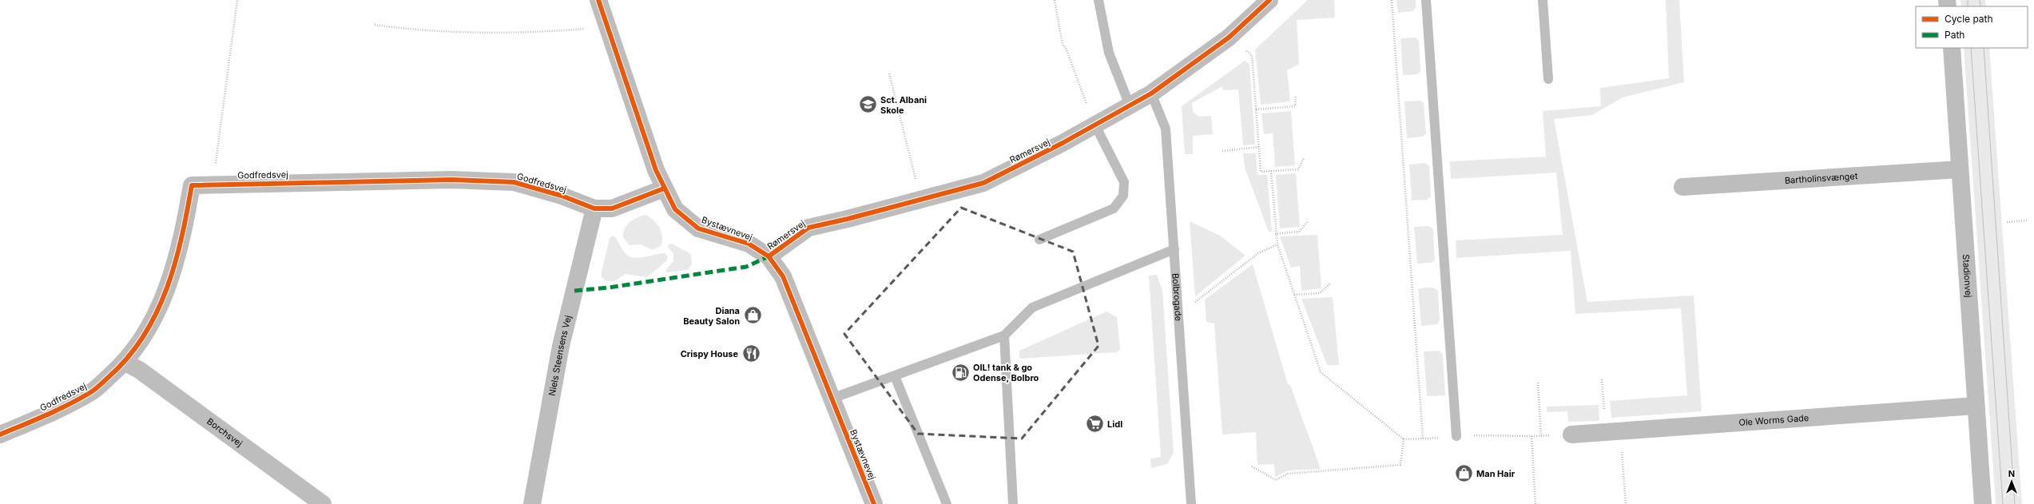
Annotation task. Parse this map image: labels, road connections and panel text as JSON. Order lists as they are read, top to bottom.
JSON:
{
  "streets": {
    "street": [
      "Rømersvej",
      "Godfredsvej",
      "Bartholinsvænget",
      "Bystævnevej",
      "Stadionvej",
      "Niels Steensens Vej",
      "Ole Worms Gade",
      "Borchsvej"
    ],
    "lane": ["Bolbrogade"]
  },
  "crossings": [
    ["Rømersvej", "Bystævnevej"],
    ["Rømersvej", "Bolbrogade"],
    ["Godfredsvej", "Bystævnevej"],
    ["Godfredsvej", "Niels Steensens Vej"],
    ["Godfredsvej", "Borchsvej"],
    ["Bartholinsvænget", "Stadionvej"],
    ["Stadionvej", "Ole Worms Gade"]
  ],
  "places": {
    "school or university": ["Sct. Albani Skole"],
    "shop": ["Diana Beauty Salon", "Man Hair"],
    "restaurant": ["Crispy House"],
    "fuel station": ["OIL! tank & go Odense, Bolbro"],
    "supermarket": ["Lidl"]
  },
  "legend": ["Cycle path", "Path"],
  "north": "top"
}
